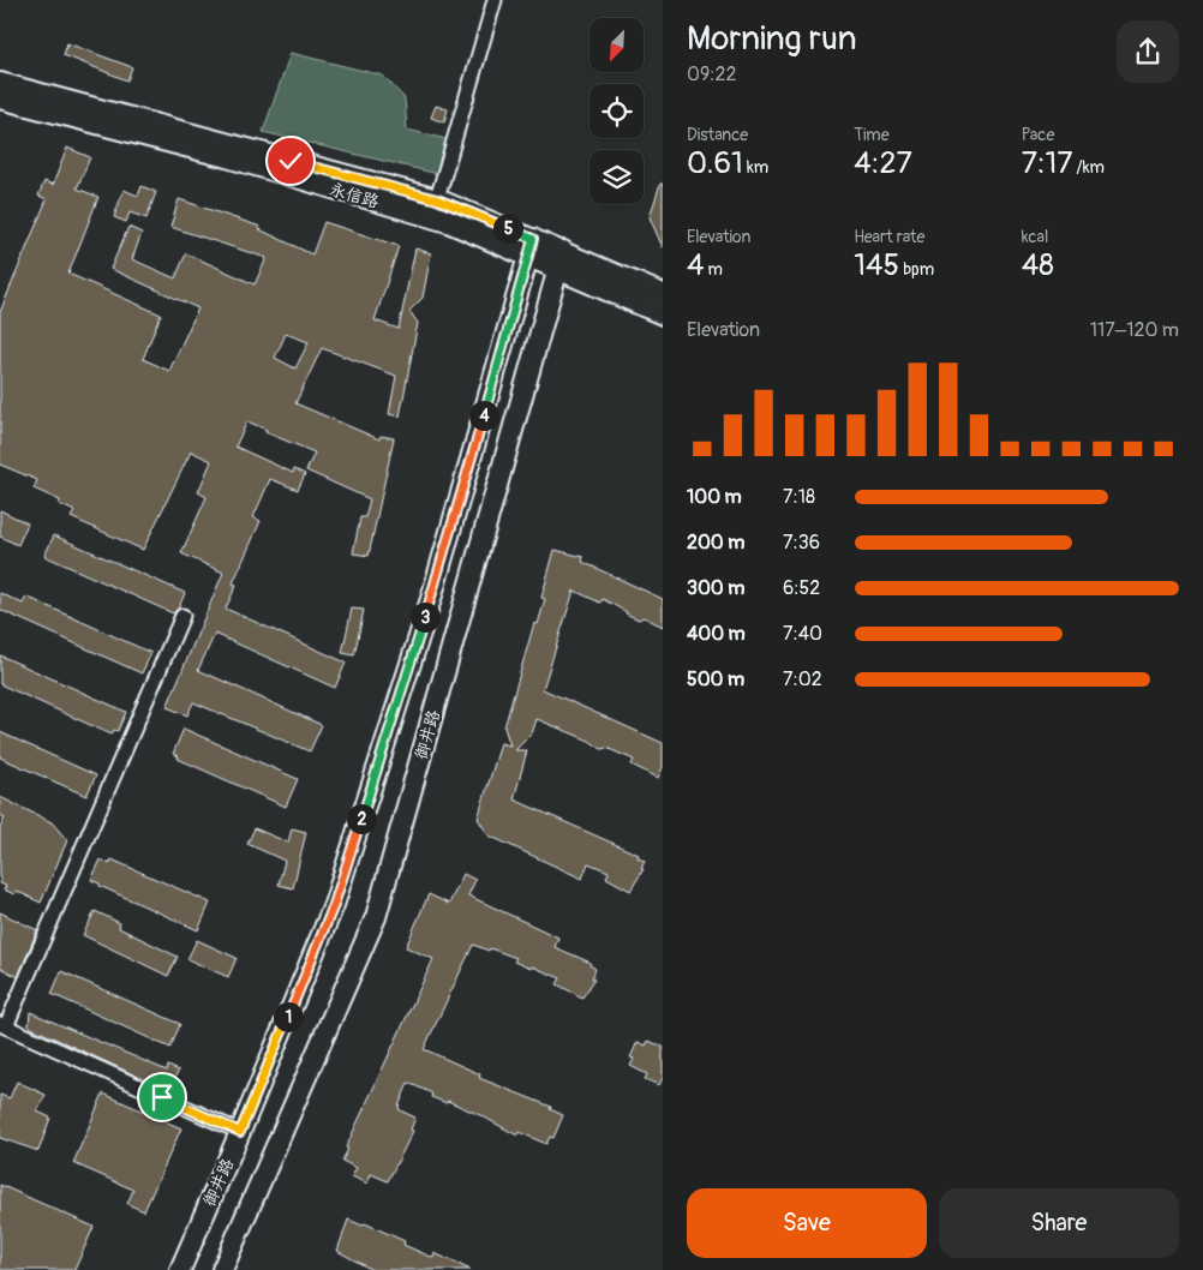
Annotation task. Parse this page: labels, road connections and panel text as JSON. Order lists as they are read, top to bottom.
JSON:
{
  "streets": {
    "street": ["永信路", "御井路"]
  },
  "crossings": [
    ["永信路", "御井路"]
  ],
  "north": "bottom left",
  "page": {
    "heading": ["Morning run", "09:22"],
    "stats": [
      ["Distance", "0.61 km"],
      ["Time", "4:27"],
      ["Pace", "7:17 /km"],
      ["Elevation", "4 m"],
      ["Heart rate", "145 bpm"],
      ["kcal", "48"]
    ],
    "pins": [
      "5",
      "4",
      "3",
      "2",
      "1"
    ],
    "chart": ["Elevation", "117–120 m"],
    "list": [
      {
        "name": "100 m",
        "note": "7:18"
      },
      {
        "name": "200 m",
        "note": "7:36"
      },
      {
        "name": "300 m",
        "note": "6:52"
      },
      {
        "name": "400 m",
        "note": "7:40"
      },
      {
        "name": "500 m",
        "note": "7:02"
      }
    ],
    "buttons": ["Save", "Share"]
  }
}
